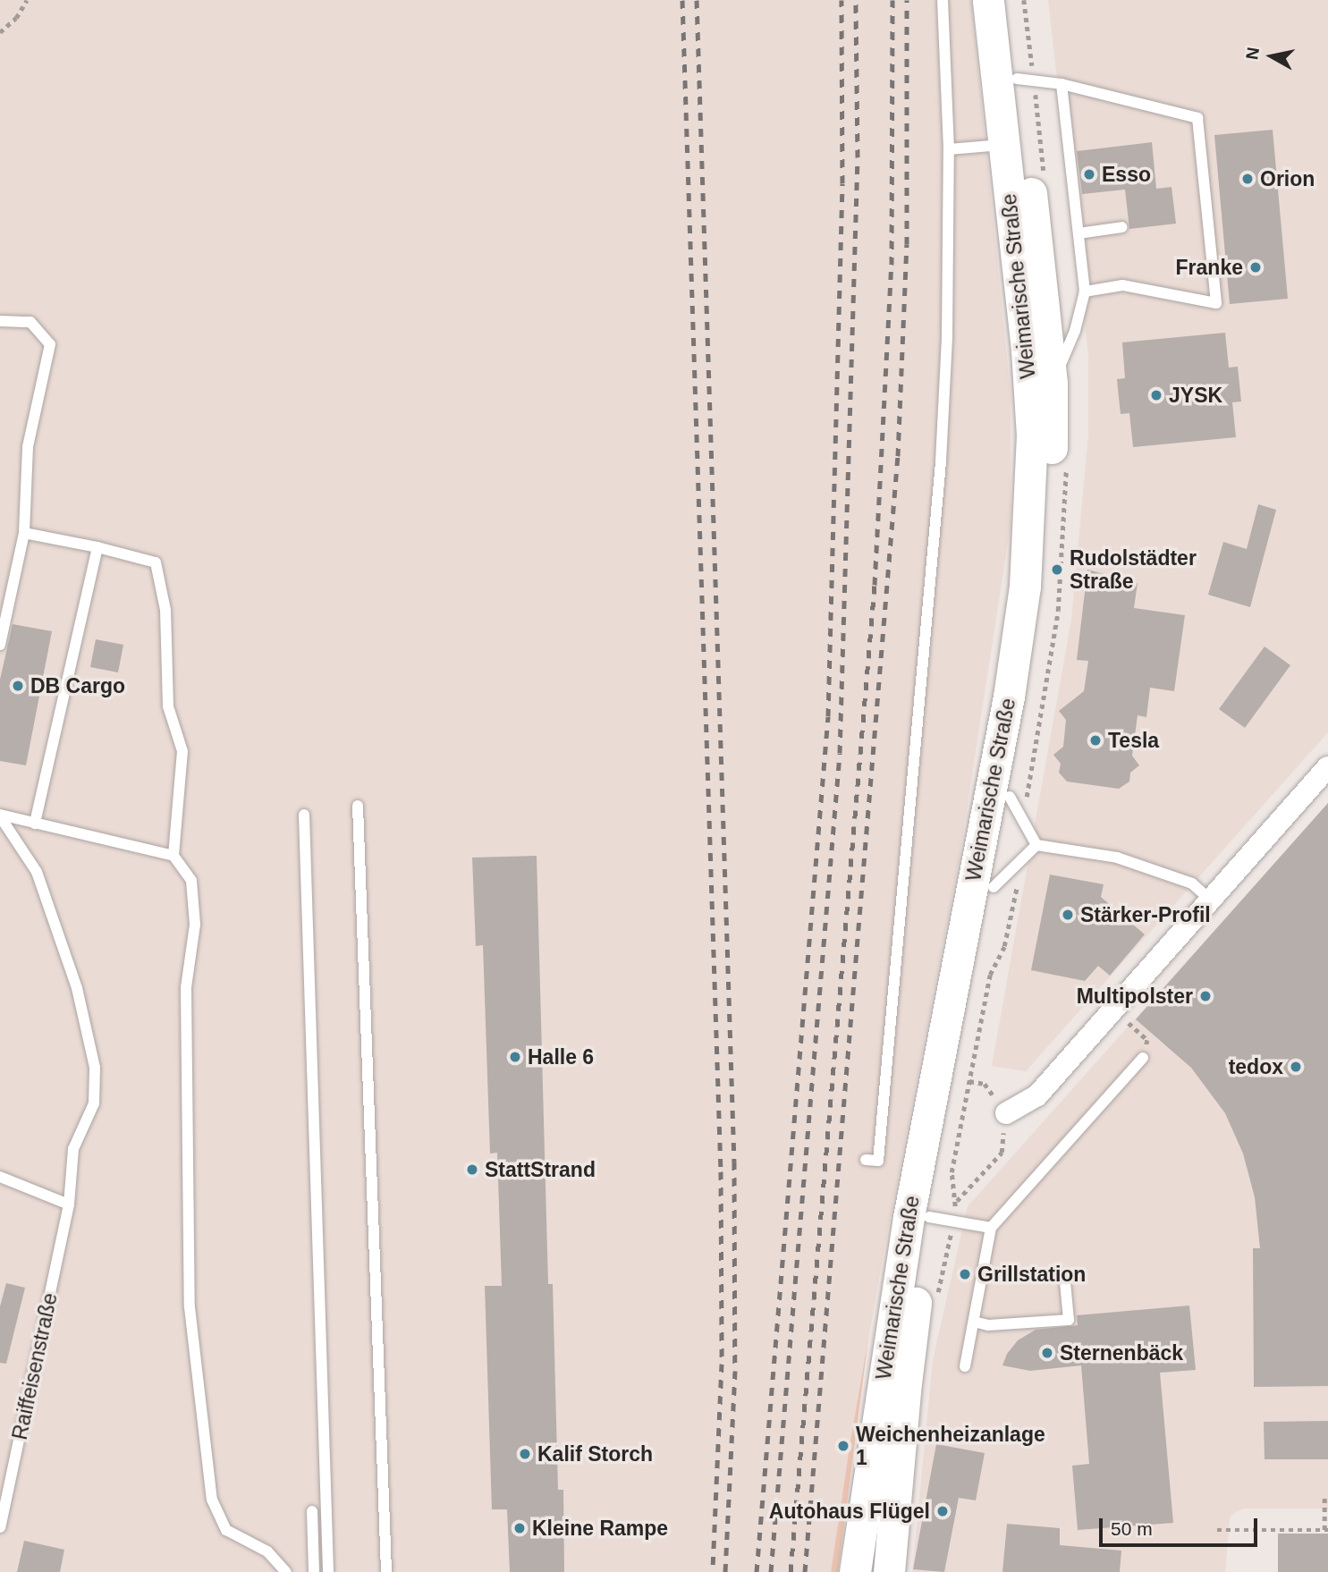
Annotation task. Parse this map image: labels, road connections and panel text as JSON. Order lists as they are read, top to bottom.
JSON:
{
  "streets": {
    "main road": ["Weimarische Straße"],
    "lane": ["Raiffeisenstraße"]
  },
  "places": [
    "Esso",
    "Orion",
    "Franke",
    "JYSK",
    "Rudolstädter Straße",
    "DB Cargo",
    "Tesla",
    "Stärker-Profil",
    "Multipolster",
    "Halle 6",
    "tedox",
    "StattStrand",
    "Grillstation",
    "Sternenbäck",
    "Weichenheizanlage 1",
    "Kalif Storch",
    "Autohaus Flügel",
    "Kleine Rampe"
  ],
  "scale_bar": "50 m",
  "north": "left"
}
